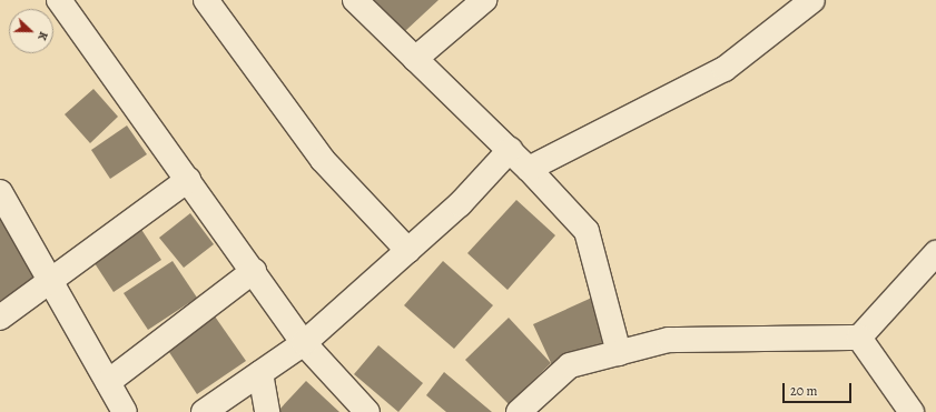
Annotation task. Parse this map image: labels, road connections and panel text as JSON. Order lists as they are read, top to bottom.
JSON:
{
  "scale_bar": "20 m",
  "north": "right"
}
